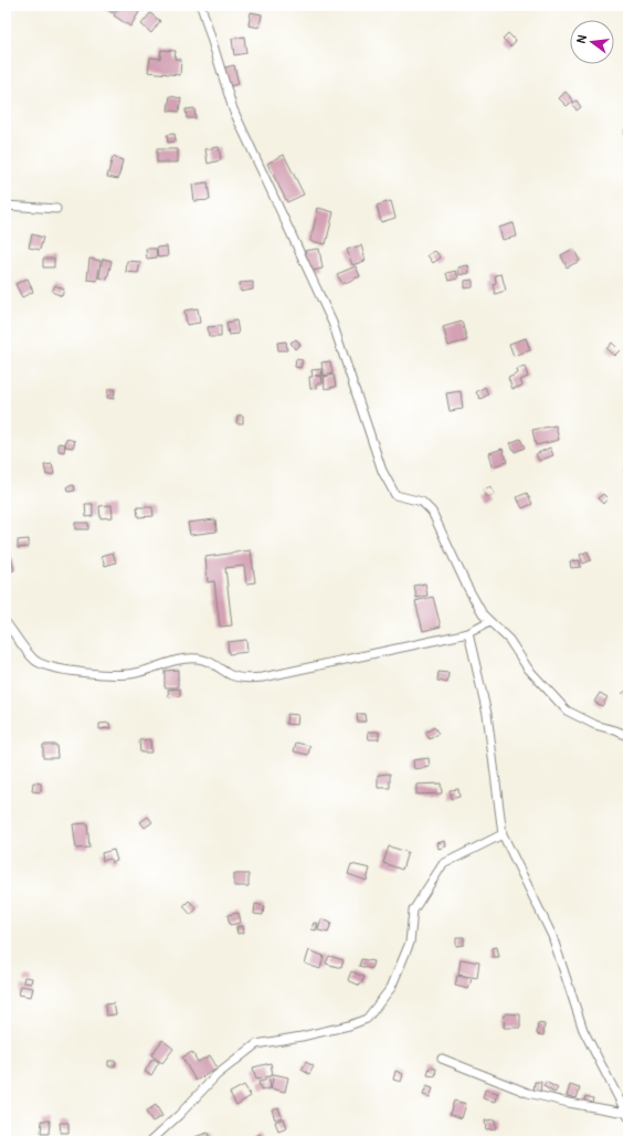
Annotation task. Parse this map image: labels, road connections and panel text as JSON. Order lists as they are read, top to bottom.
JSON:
{
  "north": "left"
}
